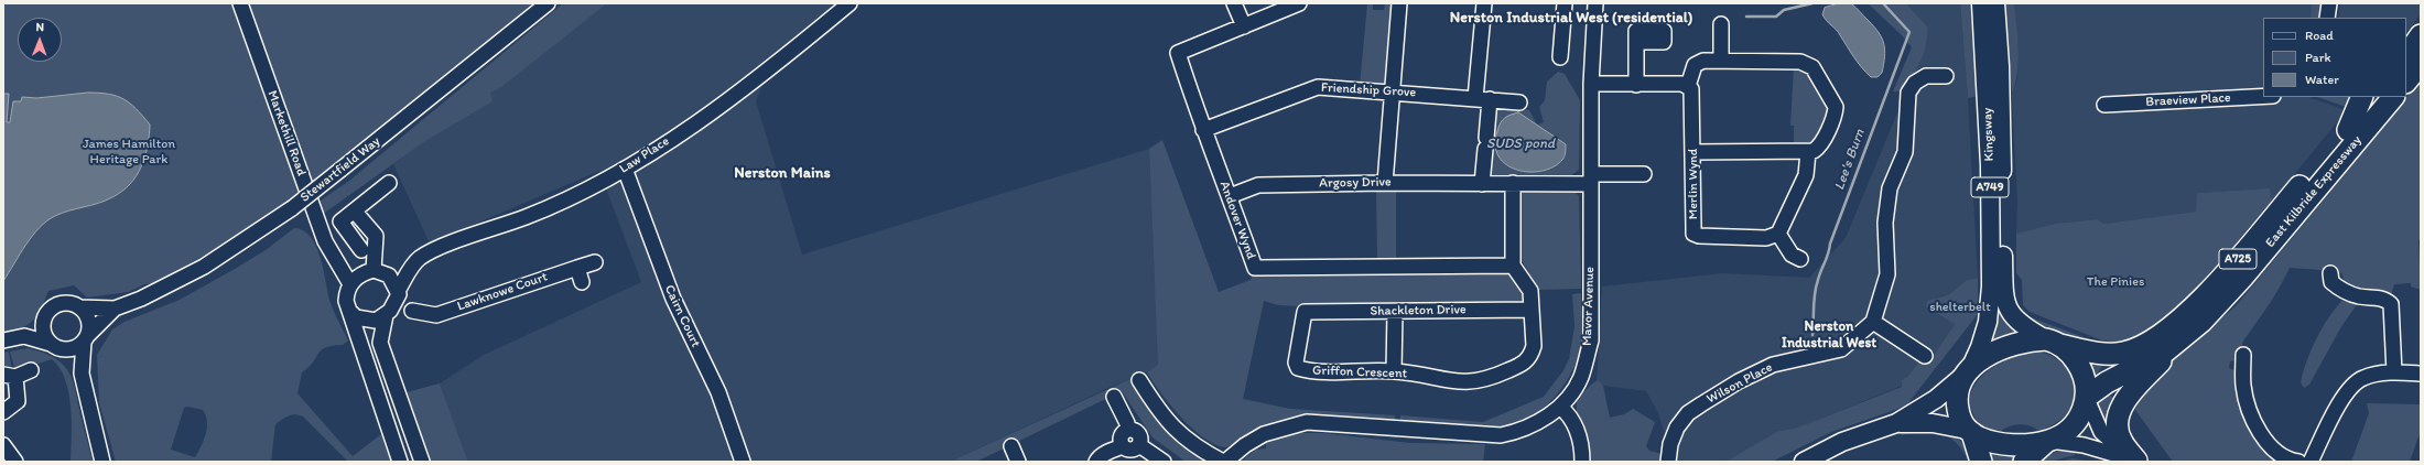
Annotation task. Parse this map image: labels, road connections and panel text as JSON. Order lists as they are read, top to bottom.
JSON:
{
  "streets": {
    "highway": ["East Kilbride Expressway", "A725"],
    "main road": ["Kingsway", "A749"],
    "street": [
      "Friendship Grove",
      "Braeview Place",
      "Markethill Road",
      "Law Place",
      "Stewartfield Way",
      "Argosy Drive",
      "Merlin Wynd",
      "Andover Wynd",
      "Lawknowe Court",
      "Mavor Avenue",
      "Shackleton Drive",
      "Cairn Court",
      "Griffon Crescent",
      "Wilson Place"
    ]
  },
  "crossings": [
    ["Friendship Grove", "Andover Wynd"],
    ["Markethill Road", "Law Place"],
    ["Markethill Road", "Lawknowe Court"],
    ["Kingsway", "East Kilbride Expressway"],
    ["Law Place", "Lawknowe Court"],
    ["Law Place", "Cairn Court"],
    ["Argosy Drive", "Andover Wynd"],
    ["Argosy Drive", "Mavor Avenue"],
    ["Andover Wynd", "Griffon Crescent"],
    ["Shackleton Drive", "Griffon Crescent"]
  ],
  "districts": ["Nerston Industrial West (residential)", "Nerston Mains", "Nerston Industrial West"],
  "water": ["SUDS pond", "Lee's Burn"],
  "parks": ["James Hamilton Heritage Park", "The Pinies", "shelterbelt"],
  "legend": ["Road", "Park", "Water"],
  "north": "top"
}
